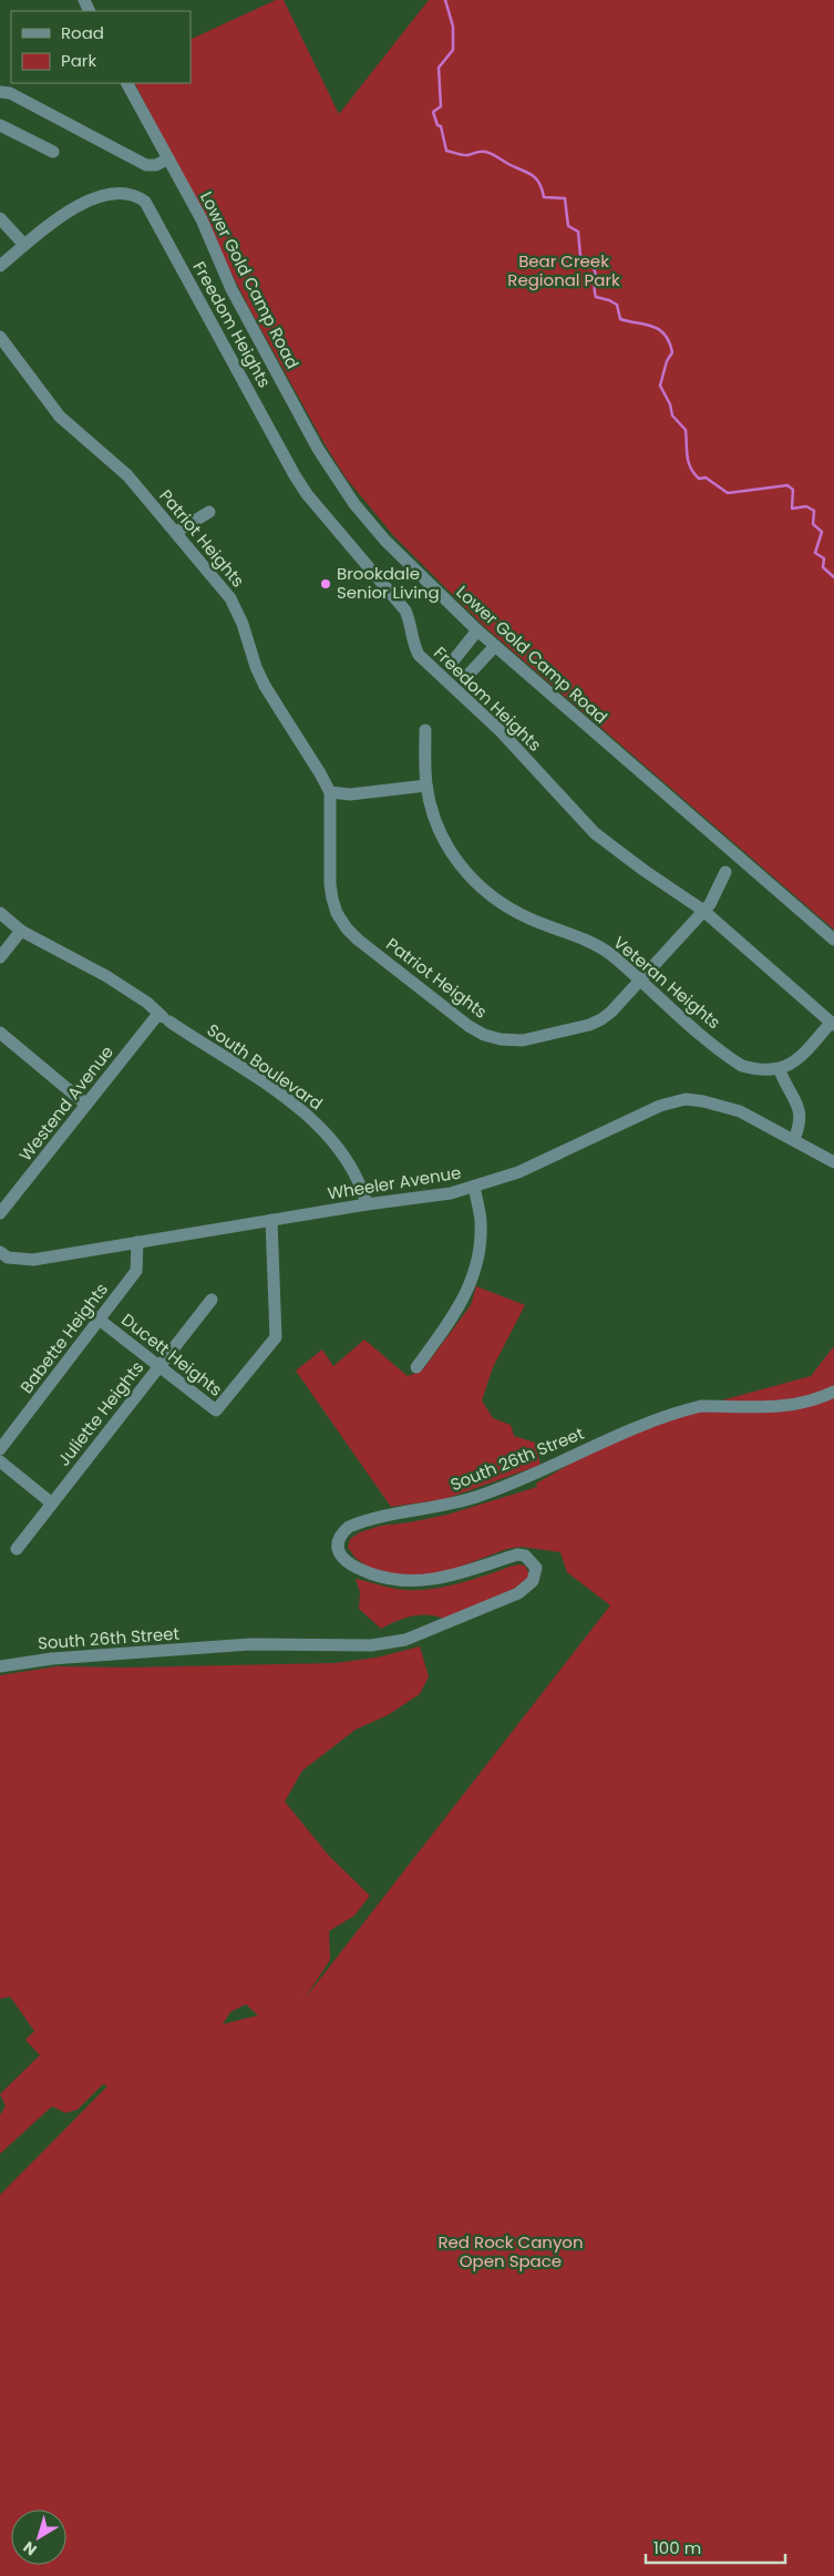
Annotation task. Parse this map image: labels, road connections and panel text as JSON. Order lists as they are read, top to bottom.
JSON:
{
  "streets": {
    "street": [
      "Lower Gold Camp Road",
      "Freedom Heights",
      "Patriot Heights",
      "Veteran Heights",
      "South Boulevard",
      "Westend Avenue",
      "Wheeler Avenue",
      "Babette Heights",
      "Ducett Heights",
      "Juliette Heights",
      "South 26th Street"
    ]
  },
  "crossings": [
    ["Freedom Heights", "Patriot Heights"],
    ["Patriot Heights", "Veteran Heights"],
    ["South Boulevard", "Westend Avenue"],
    ["South Boulevard", "Wheeler Avenue"],
    ["Wheeler Avenue", "Babette Heights"],
    ["Wheeler Avenue", "Ducett Heights"],
    ["Babette Heights", "Ducett Heights"],
    ["Ducett Heights", "Juliette Heights"]
  ],
  "parks": ["Bear Creek Regional Park", "Red Rock Canyon Open Space"],
  "places": ["Brookdale Senior Living"],
  "legend": ["Road", "Park"],
  "scale_bar": "100 m",
  "north": "bottom left"
}
